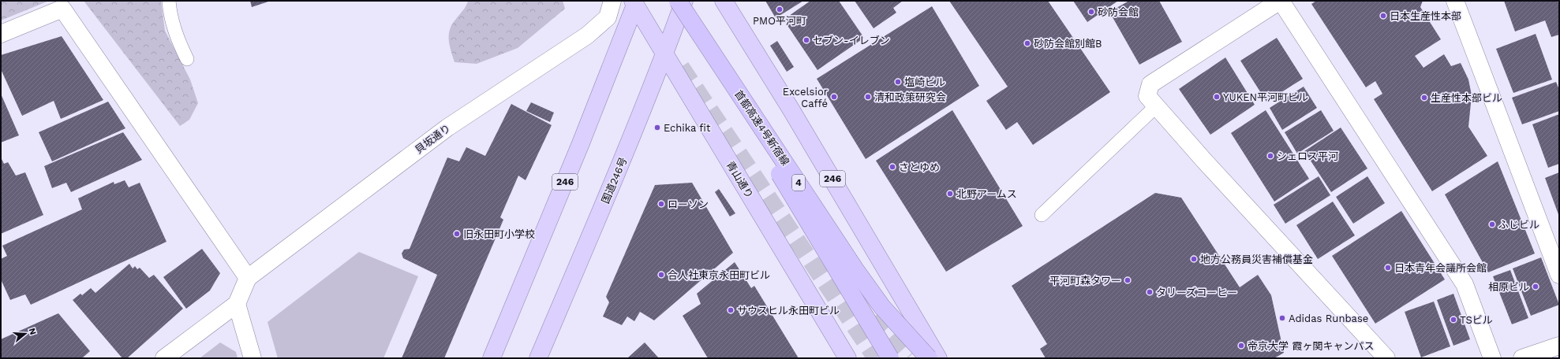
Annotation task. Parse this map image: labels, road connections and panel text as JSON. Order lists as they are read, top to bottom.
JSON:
{
  "streets": {
    "highway": [
      "首都高速4号新宿線",
      "246",
      "青山通り",
      "国道246号",
      "4"
    ],
    "street": ["貝坂通り"]
  },
  "crossings": [
    ["246", "青山通り"],
    ["青山通り", "国道246号"]
  ],
  "places": [
    "PMO平河町",
    "砂防会館",
    "日本生産性本部",
    "セブン-イレブン",
    "砂防会館別館B",
    "塩崎ビル",
    "Excelsior Caffé",
    "清和政策研究会",
    "YUKEN平河町ビル",
    "生産性本部ビル",
    "Echika fit",
    "シェロス平河",
    "さとゆめ",
    "北野アームス",
    "ローソン",
    "ふじビル",
    "旧永田町小学校",
    "地方公務員災害補償基金",
    "日本青年会議所会館",
    "合人社東京永田町ビル",
    "平河町森タワー",
    "相原ビル",
    "タリーズコーヒー",
    "サウスヒル永田町ビル",
    "Adidas Runbase",
    "TSビル",
    "帝京大学 霞ヶ関キャンパス"
  ],
  "north": "right"
}
